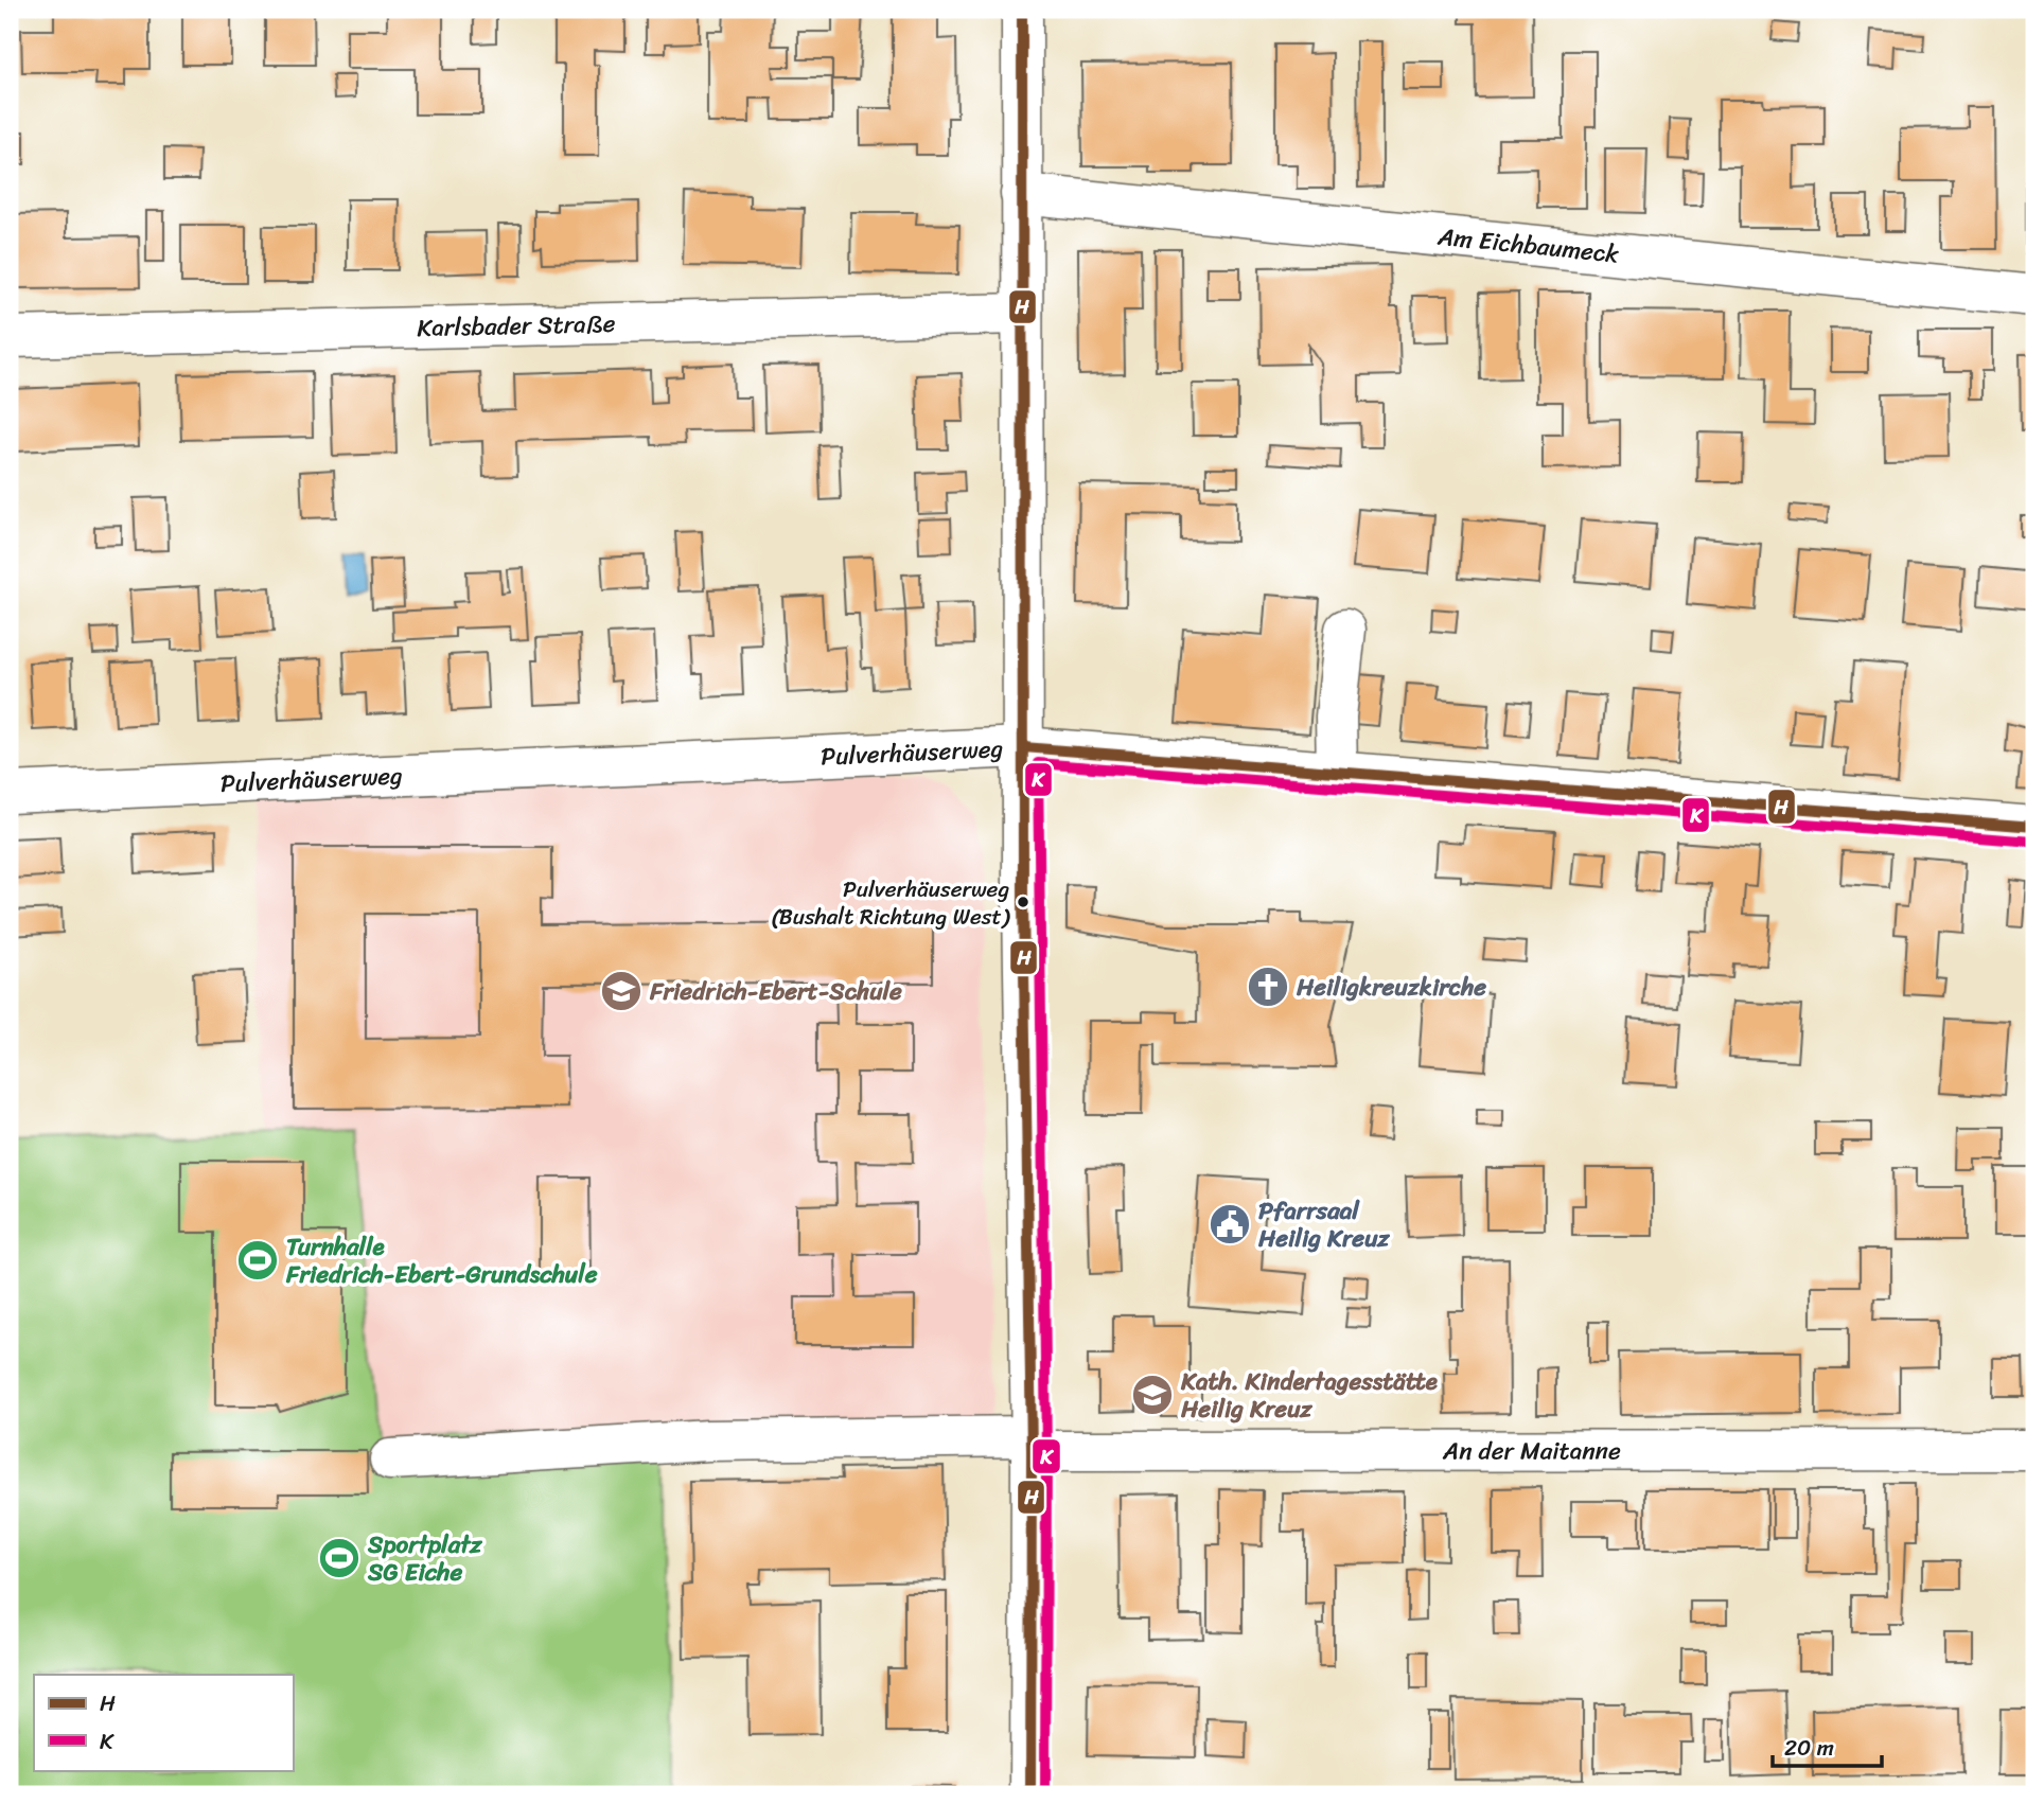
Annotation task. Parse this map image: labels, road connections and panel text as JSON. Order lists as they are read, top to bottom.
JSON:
{
  "streets": {
    "street": [
      "Am Eichbaumeck",
      "Karlsbader Straße",
      "Pulverhäuserweg",
      "An der Maitanne"
    ]
  },
  "places": {
    "other": ["Pulverhäuserweg (Bushalt Richtung West)"],
    "church": ["Heiligkreuzkirche"],
    "school or university": ["Friedrich-Ebert-Schule", "Kath. Kindertagesstätte Heilig Kreuz"],
    "public building": ["Pfarrsaal Heilig Kreuz"],
    "sports": ["Turnhalle Friedrich-Ebert-Grundschule", "Sportplatz SG Eiche"]
  },
  "lines": ["transit line H", "transit line K"],
  "legend": ["H", "K"],
  "scale_bar": "20 m"
}
